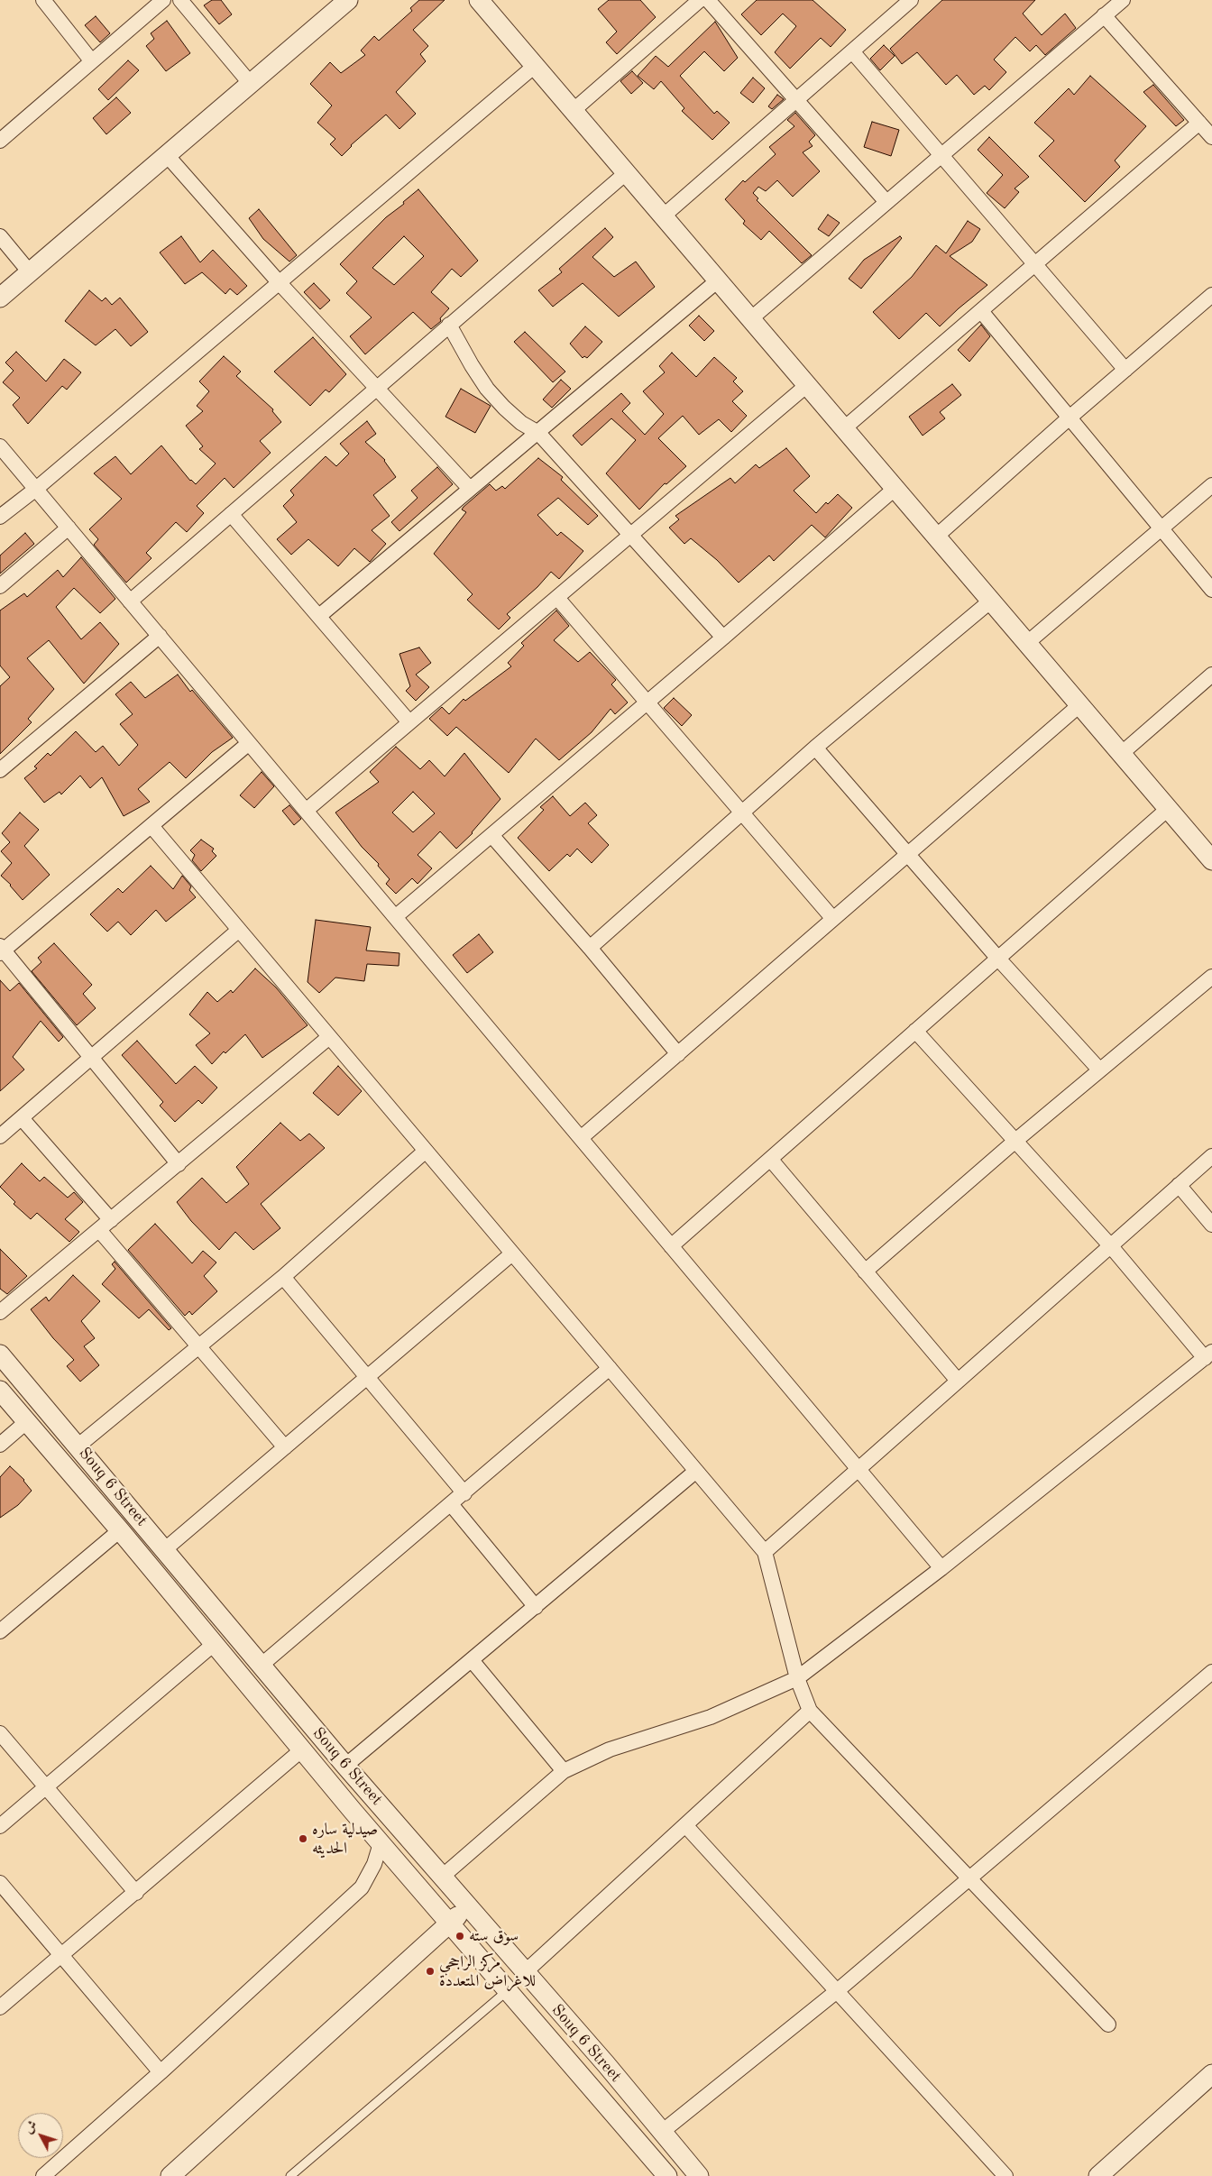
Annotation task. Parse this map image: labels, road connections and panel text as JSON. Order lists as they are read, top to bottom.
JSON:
{
  "streets": {
    "street": ["Souq 6 Street"]
  },
  "places": ["صيدلية ساره الحديثه", "سوق سته", "مركز الراجحي للاغراض المتعددة"],
  "north": "top left"
}
